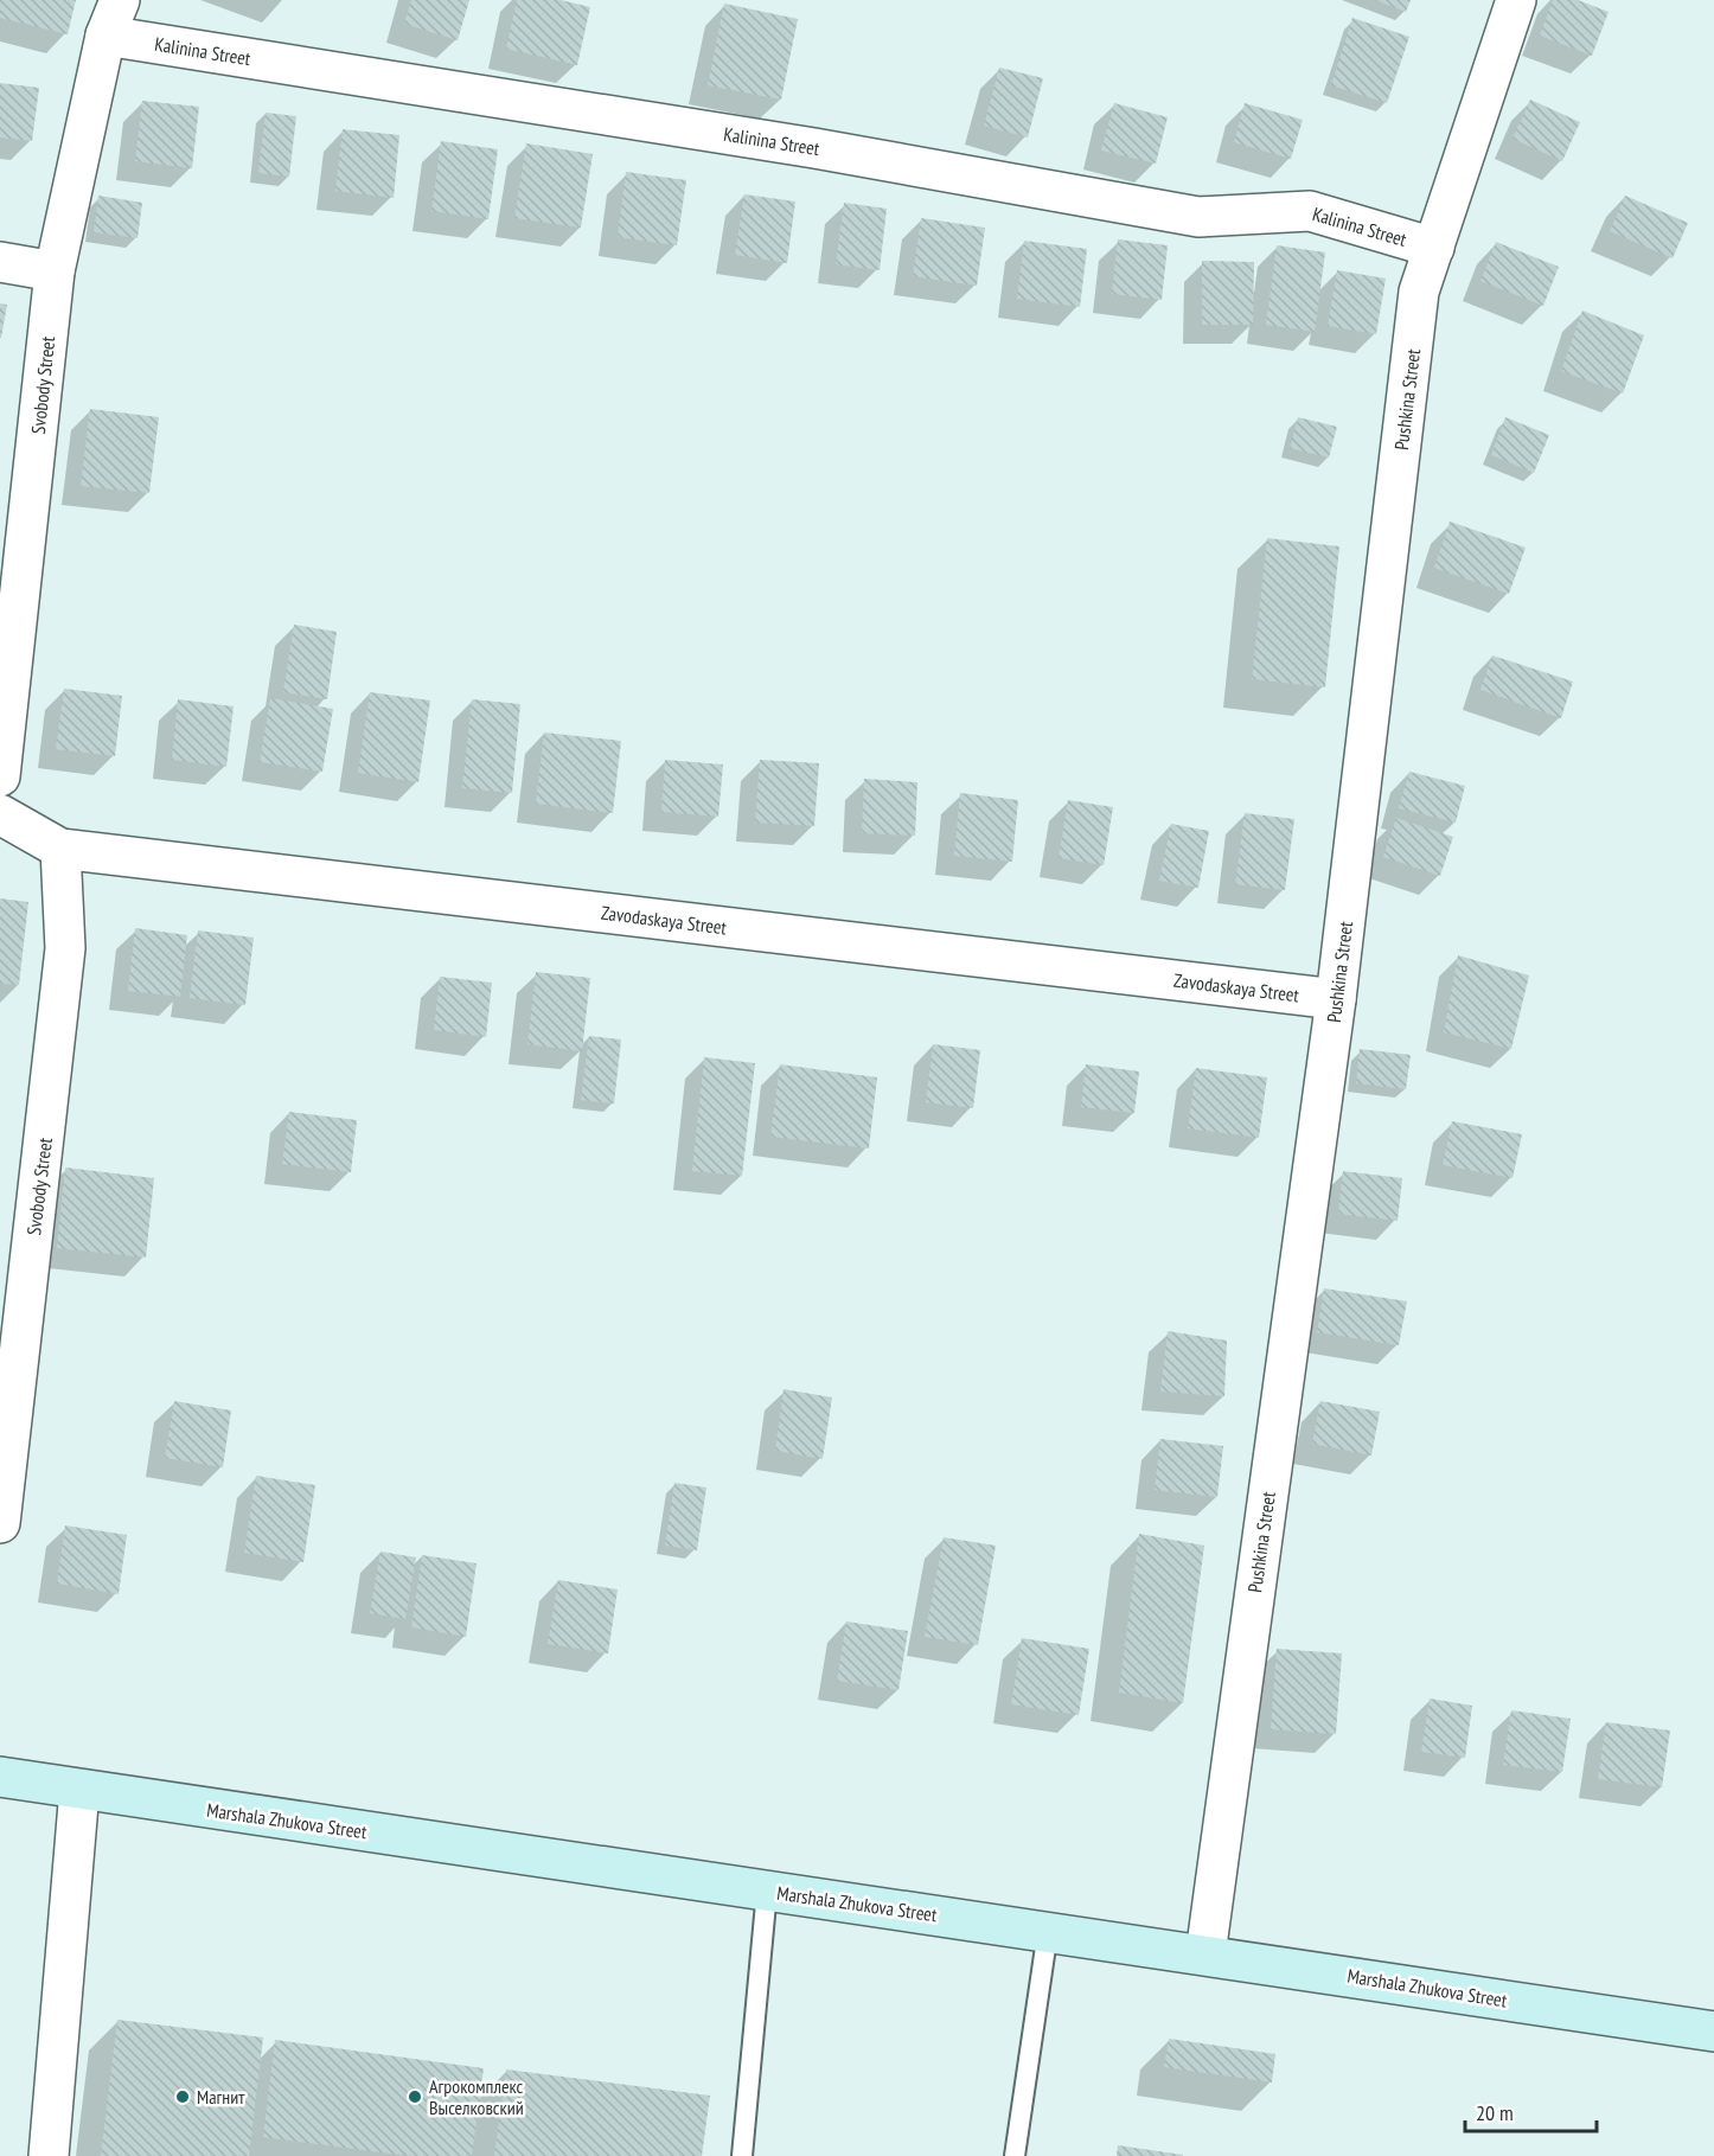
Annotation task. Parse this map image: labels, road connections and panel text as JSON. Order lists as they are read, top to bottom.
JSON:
{
  "streets": {
    "main road": ["Marshala Zhukova Street"],
    "street": [
      "Kalinina Street",
      "Svobody Street",
      "Pushkina Street",
      "Zavodaskaya Street"
    ]
  },
  "crossings": [
    ["Kalinina Street", "Svobody Street"],
    ["Kalinina Street", "Pushkina Street"],
    ["Svobody Street", "Zavodaskaya Street"],
    ["Pushkina Street", "Zavodaskaya Street"],
    ["Pushkina Street", "Marshala Zhukova Street"]
  ],
  "places": ["Магнит", "Агрокомплекс Выселковский"],
  "scale_bar": "20 m"
}
